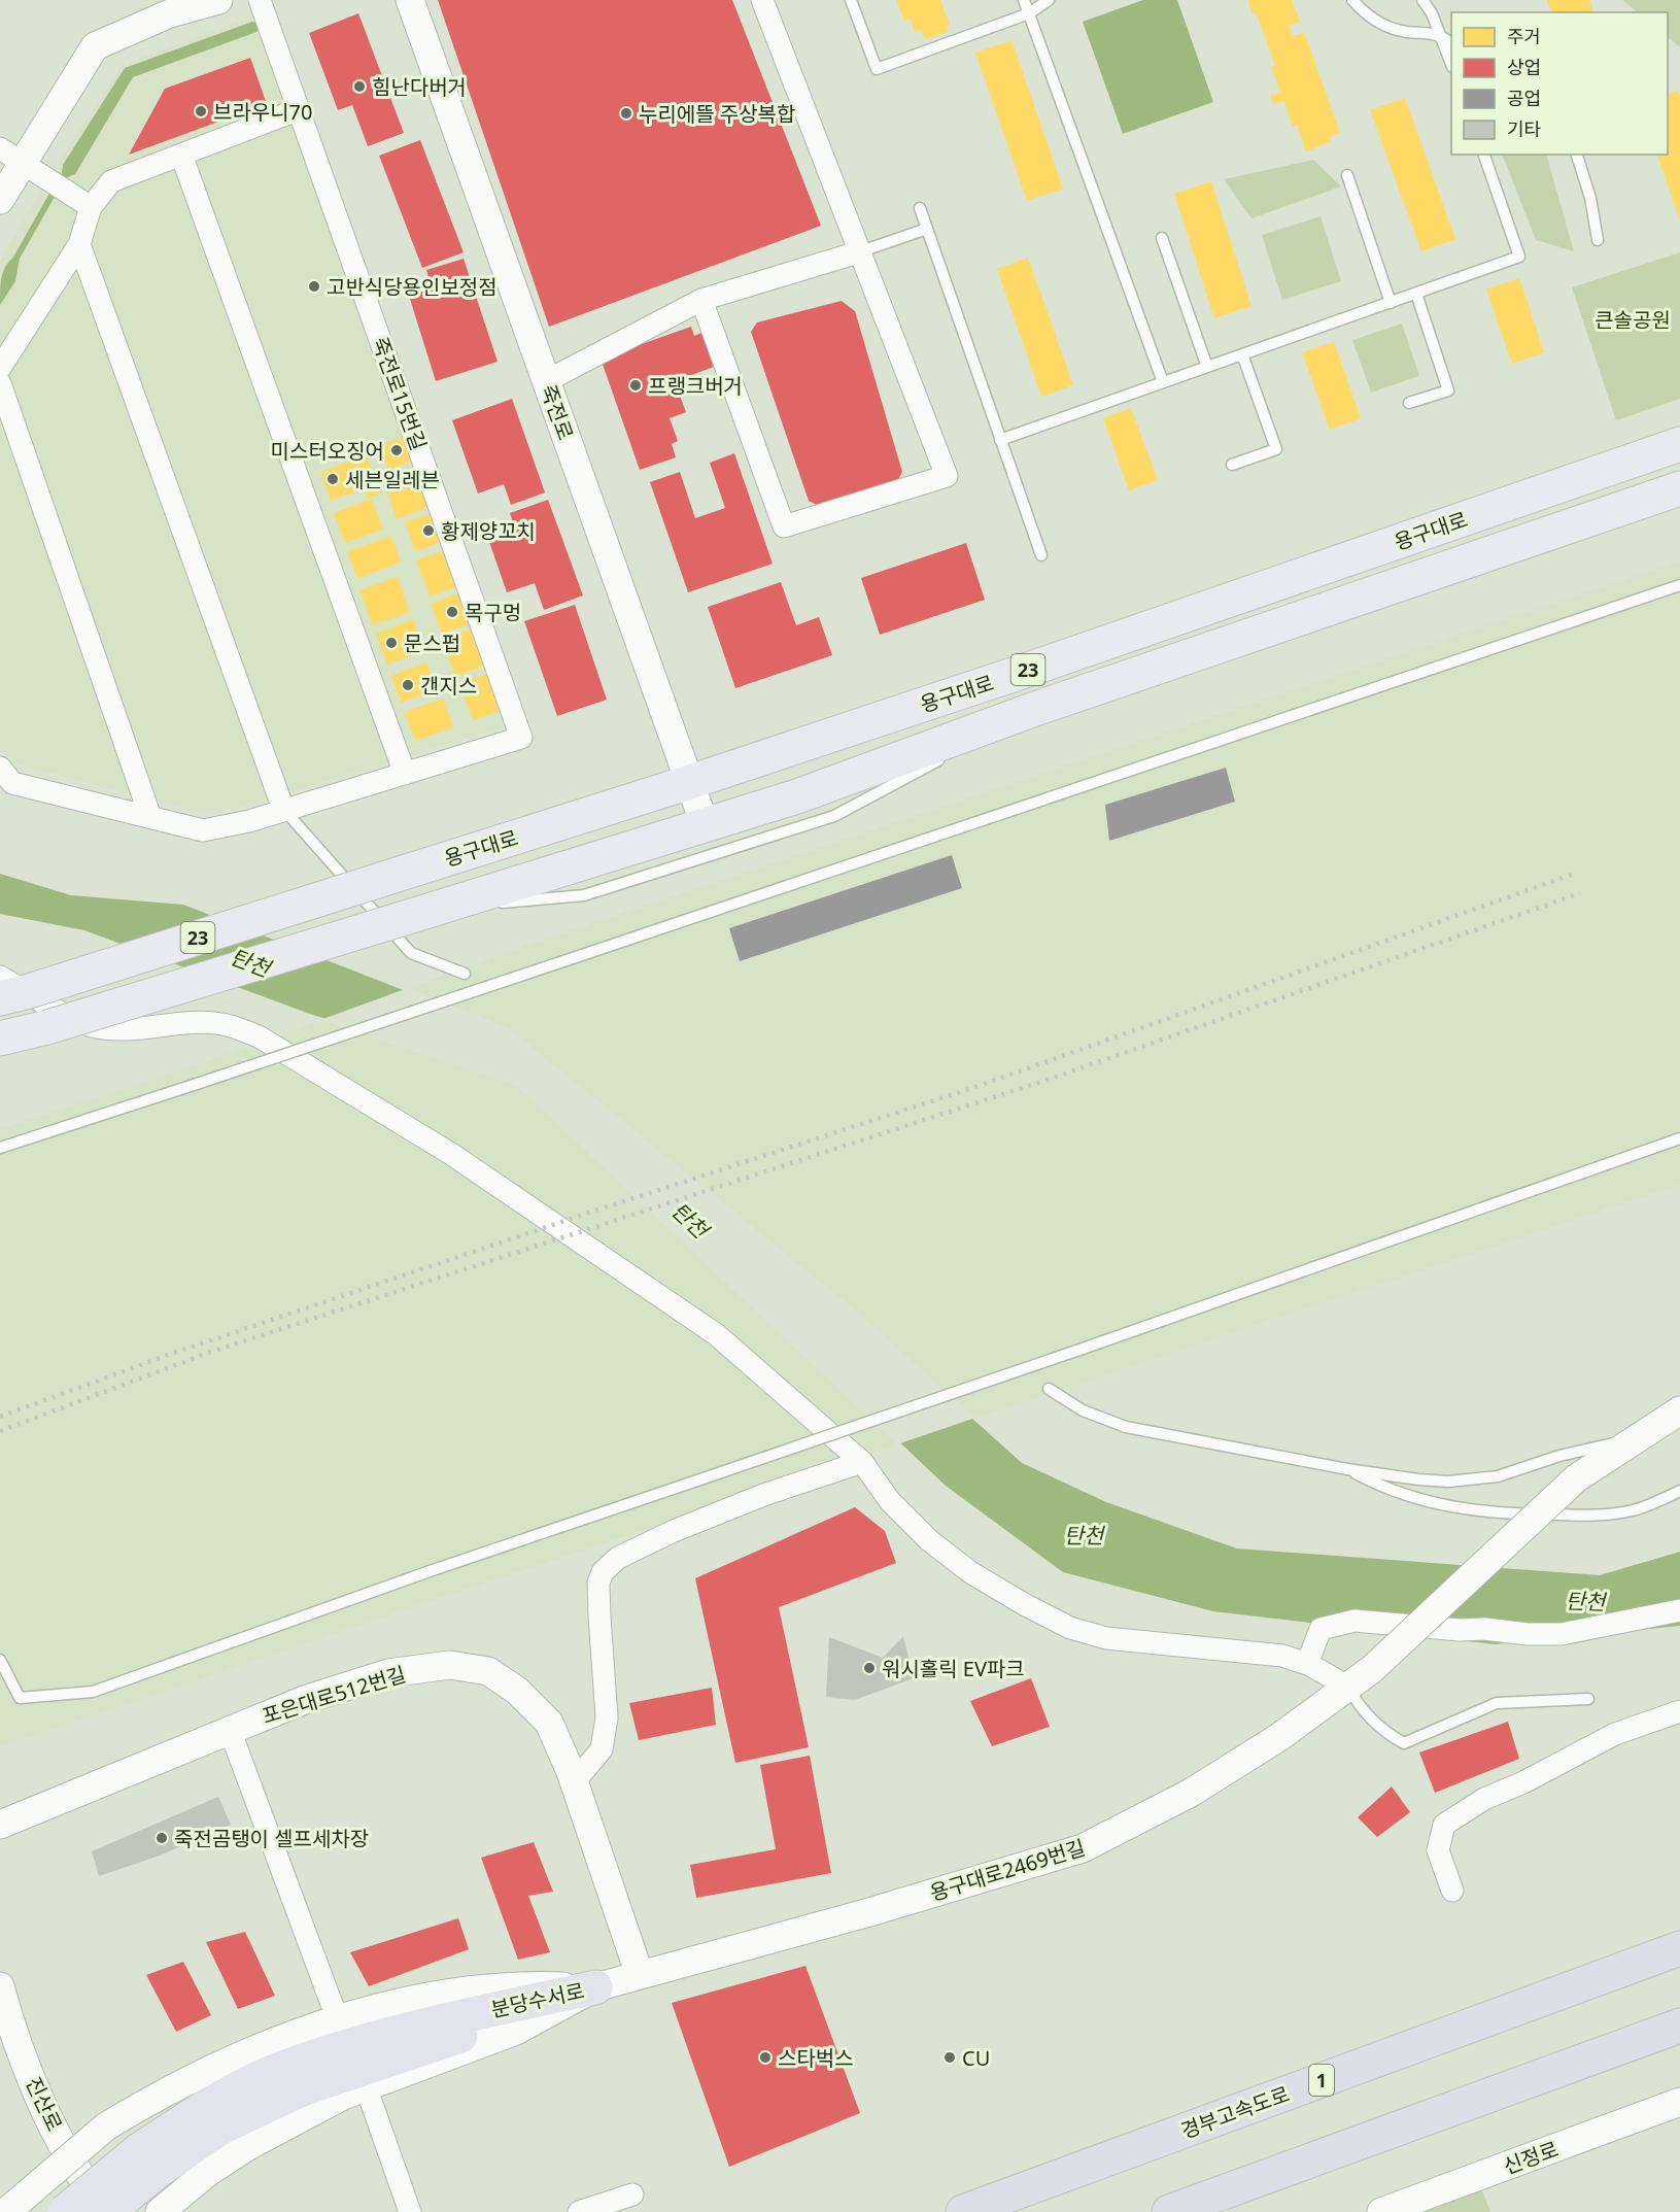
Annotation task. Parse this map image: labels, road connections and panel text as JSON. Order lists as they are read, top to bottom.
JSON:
{
  "streets": {
    "highway": ["분당수서로", "1", "경부고속도로"],
    "main road": ["용구대로", "23"],
    "street": [
      "죽전로15번길",
      "죽전로",
      "포은대로512번길",
      "용구대로2469번길",
      "진산로",
      "신정로"
    ]
  },
  "crossings": [
    ["죽전로", "용구대로"],
    ["용구대로", "23"],
    ["포은대로512번길", "용구대로2469번길"],
    ["용구대로2469번길", "분당수서로"],
    ["분당수서로", "진산로"]
  ],
  "water": ["탄천"],
  "parks": ["큰솔공원"],
  "places": [
    "힘난다버거",
    "브라우니70",
    "누리에뜰 주상복합",
    "고반식당용인보정점",
    "프랭크버거",
    "미스터오징어",
    "세븐일레븐",
    "황제양꼬치",
    "목구멍",
    "문스펍",
    "갠지스",
    "워시홀릭 EV파크",
    "죽전곰탱이 셀프세차장",
    "스타벅스",
    "CU"
  ],
  "legend": [
    "주거",
    "상업",
    "공업",
    "기타"
  ]
}
